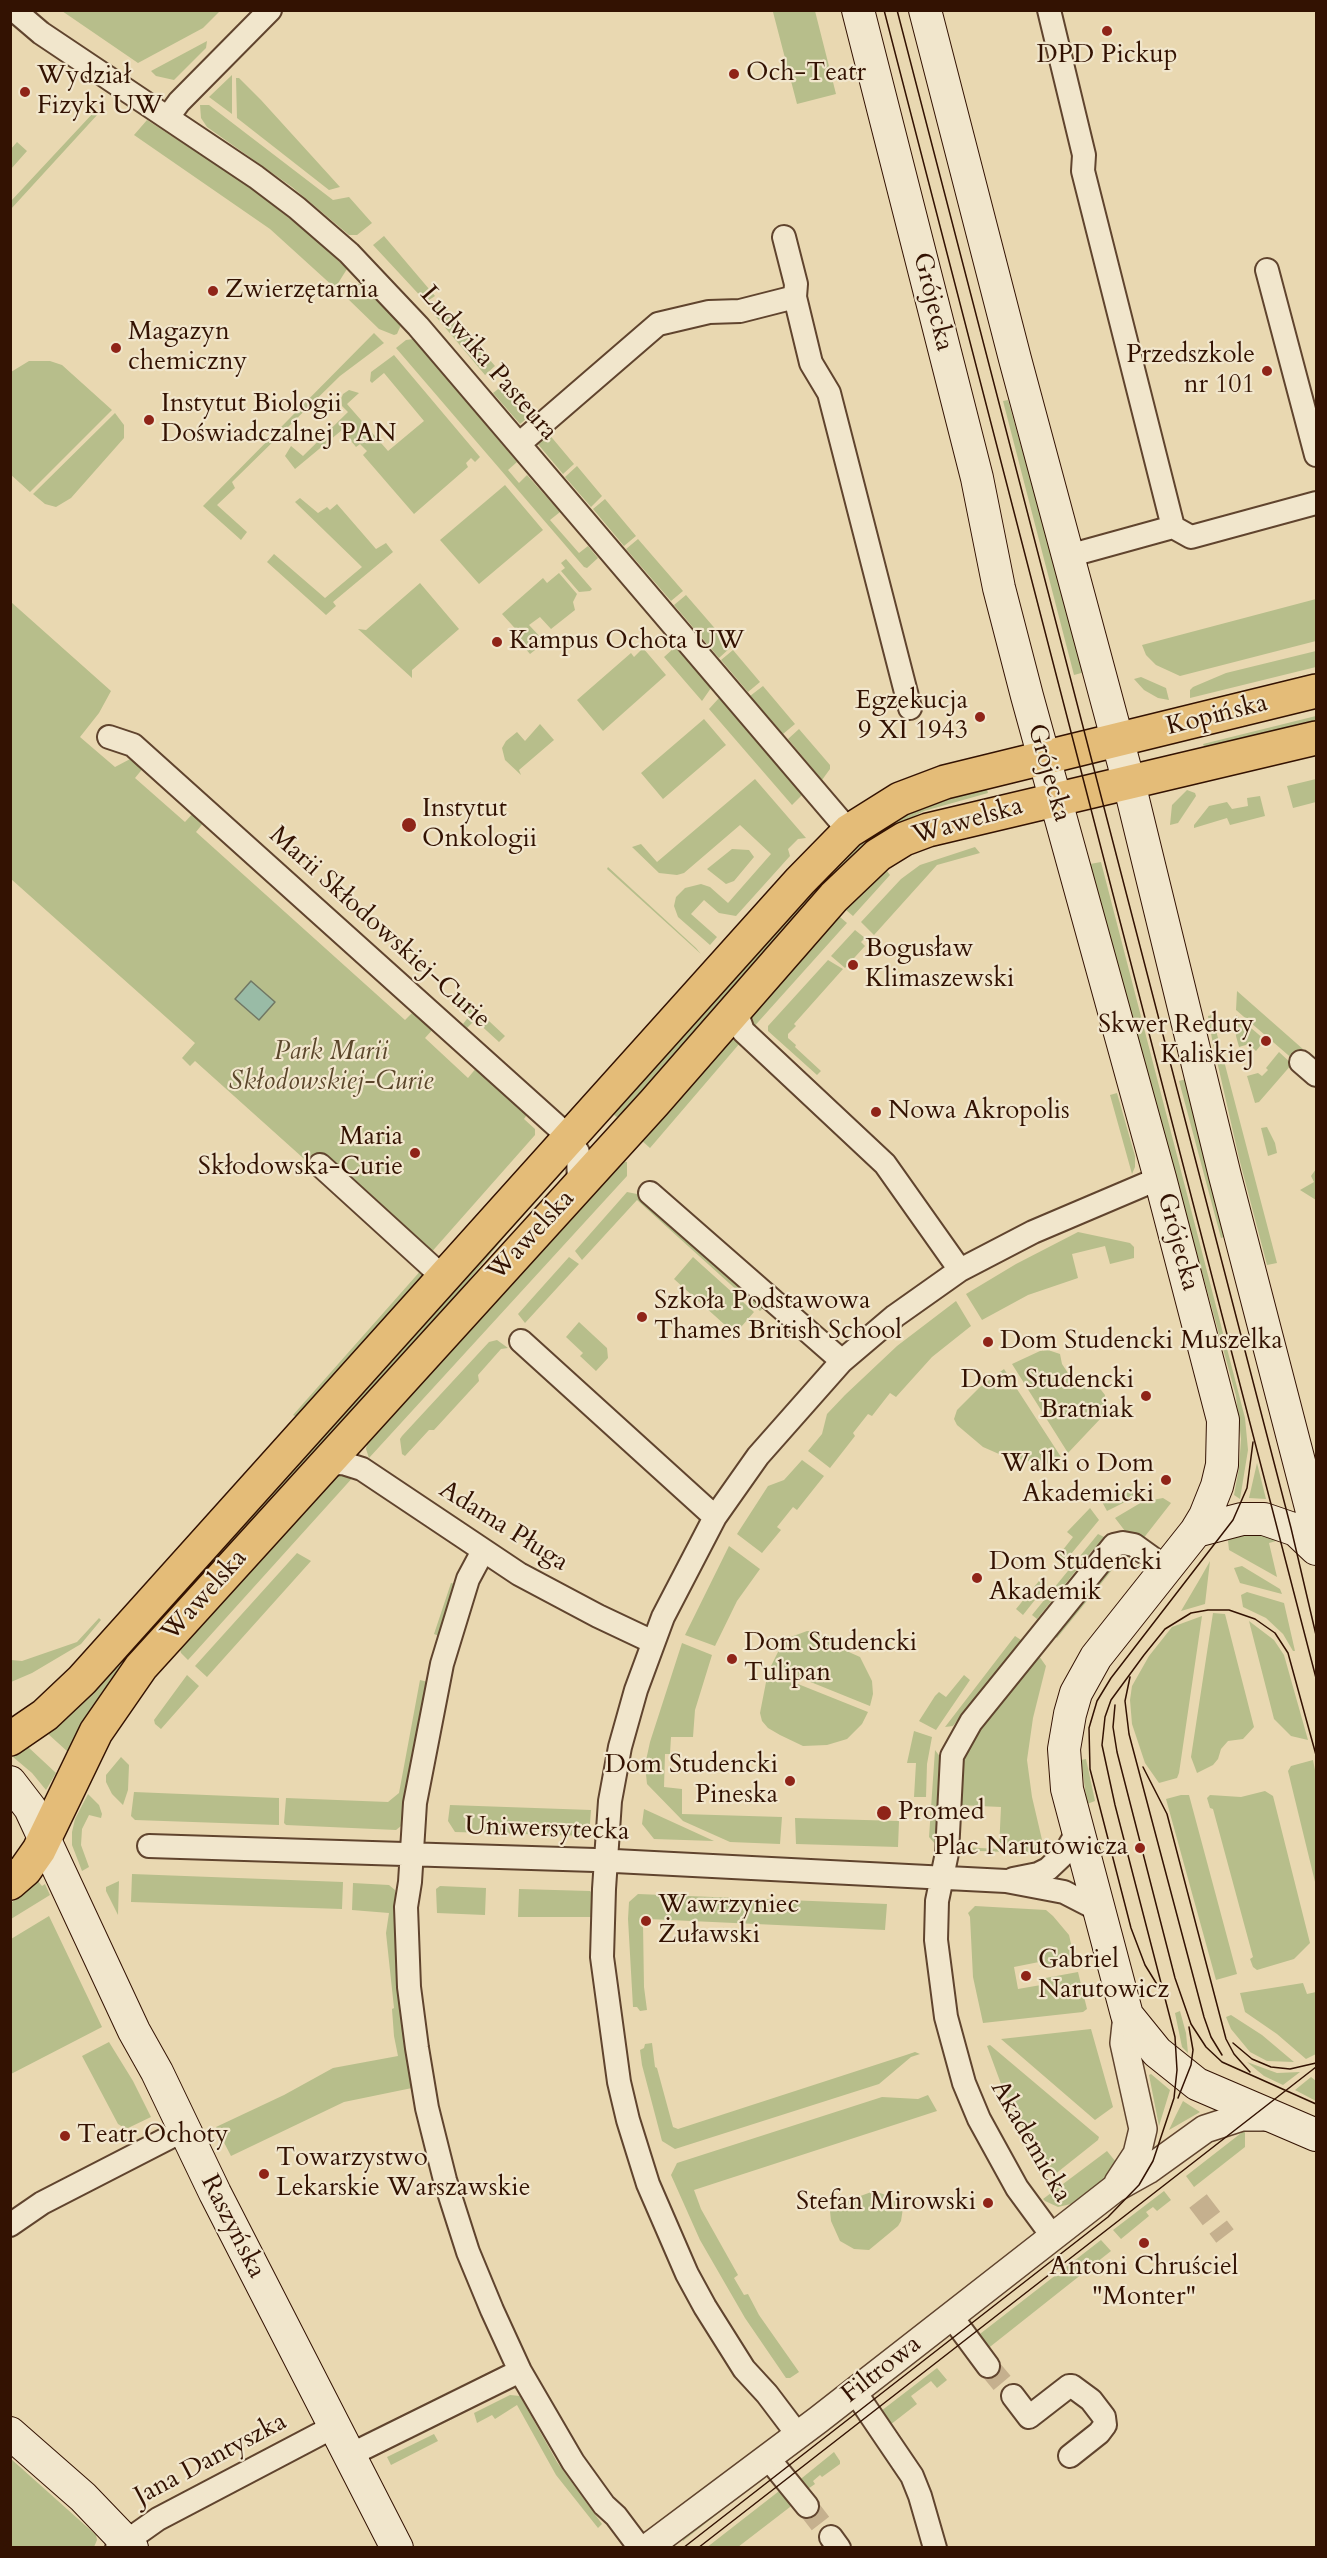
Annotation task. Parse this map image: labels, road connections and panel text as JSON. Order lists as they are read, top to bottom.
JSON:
{
  "streets": {
    "main road": [
      "Grójecka",
      "Kopińska",
      "Wawelska",
      "Raszyńska"
    ],
    "street": [
      "Ludwika Pasteura",
      "Marii Skłodowskiej-Curie",
      "Adama Pługa",
      "Uniwersytecka",
      "Akademicka",
      "Filtrowa",
      "Jana Dantyszka"
    ]
  },
  "crossings": [
    ["Grójecka", "Wawelska"],
    ["Grójecka", "Akademicka"],
    ["Ludwika Pasteura", "Wawelska"],
    ["Kopińska", "Wawelska"],
    ["Wawelska", "Marii Skłodowskiej-Curie"],
    ["Wawelska", "Adama Pługa"],
    ["Wawelska", "Raszyńska"],
    ["Uniwersytecka", "Akademicka"],
    ["Akademicka", "Filtrowa"],
    ["Raszyńska", "Jana Dantyszka"]
  ],
  "parks": ["Park Marii Skłodowskiej-Curie"],
  "places": [
    "DPD Pickup",
    "Och-Teatr",
    "Wydział Fizyki UW",
    "Zwierzętarnia",
    "Magazyn chemiczny",
    "Przedszkole nr 101",
    "Instytut Biologii Doświadczalnej PAN",
    "Kampus Ochota UW",
    "Egzekucja 9 XI 1943",
    "Instytut Onkologii",
    "Bogusław Klimaszewski",
    "Skwer Reduty Kaliskiej",
    "Nowa Akropolis",
    "Maria Skłodowska-Curie",
    "Szkoła Podstawowa Thames British School",
    "Dom Studencki Muszelka",
    "Dom Studencki Bratniak",
    "Walki o Dom Akademicki",
    "Dom Studencki Akademik",
    "Dom Studencki Tulipan",
    "Dom Studencki Pineska",
    "Promed",
    "Plac Narutowicza",
    "Wawrzyniec Żuławski",
    "Gabriel Narutowicz",
    "Teatr Ochoty",
    "Towarzystwo Lekarskie Warszawskie",
    "Stefan Mirowski",
    "Antoni Chruściel \"Monter\""
  ]
}
